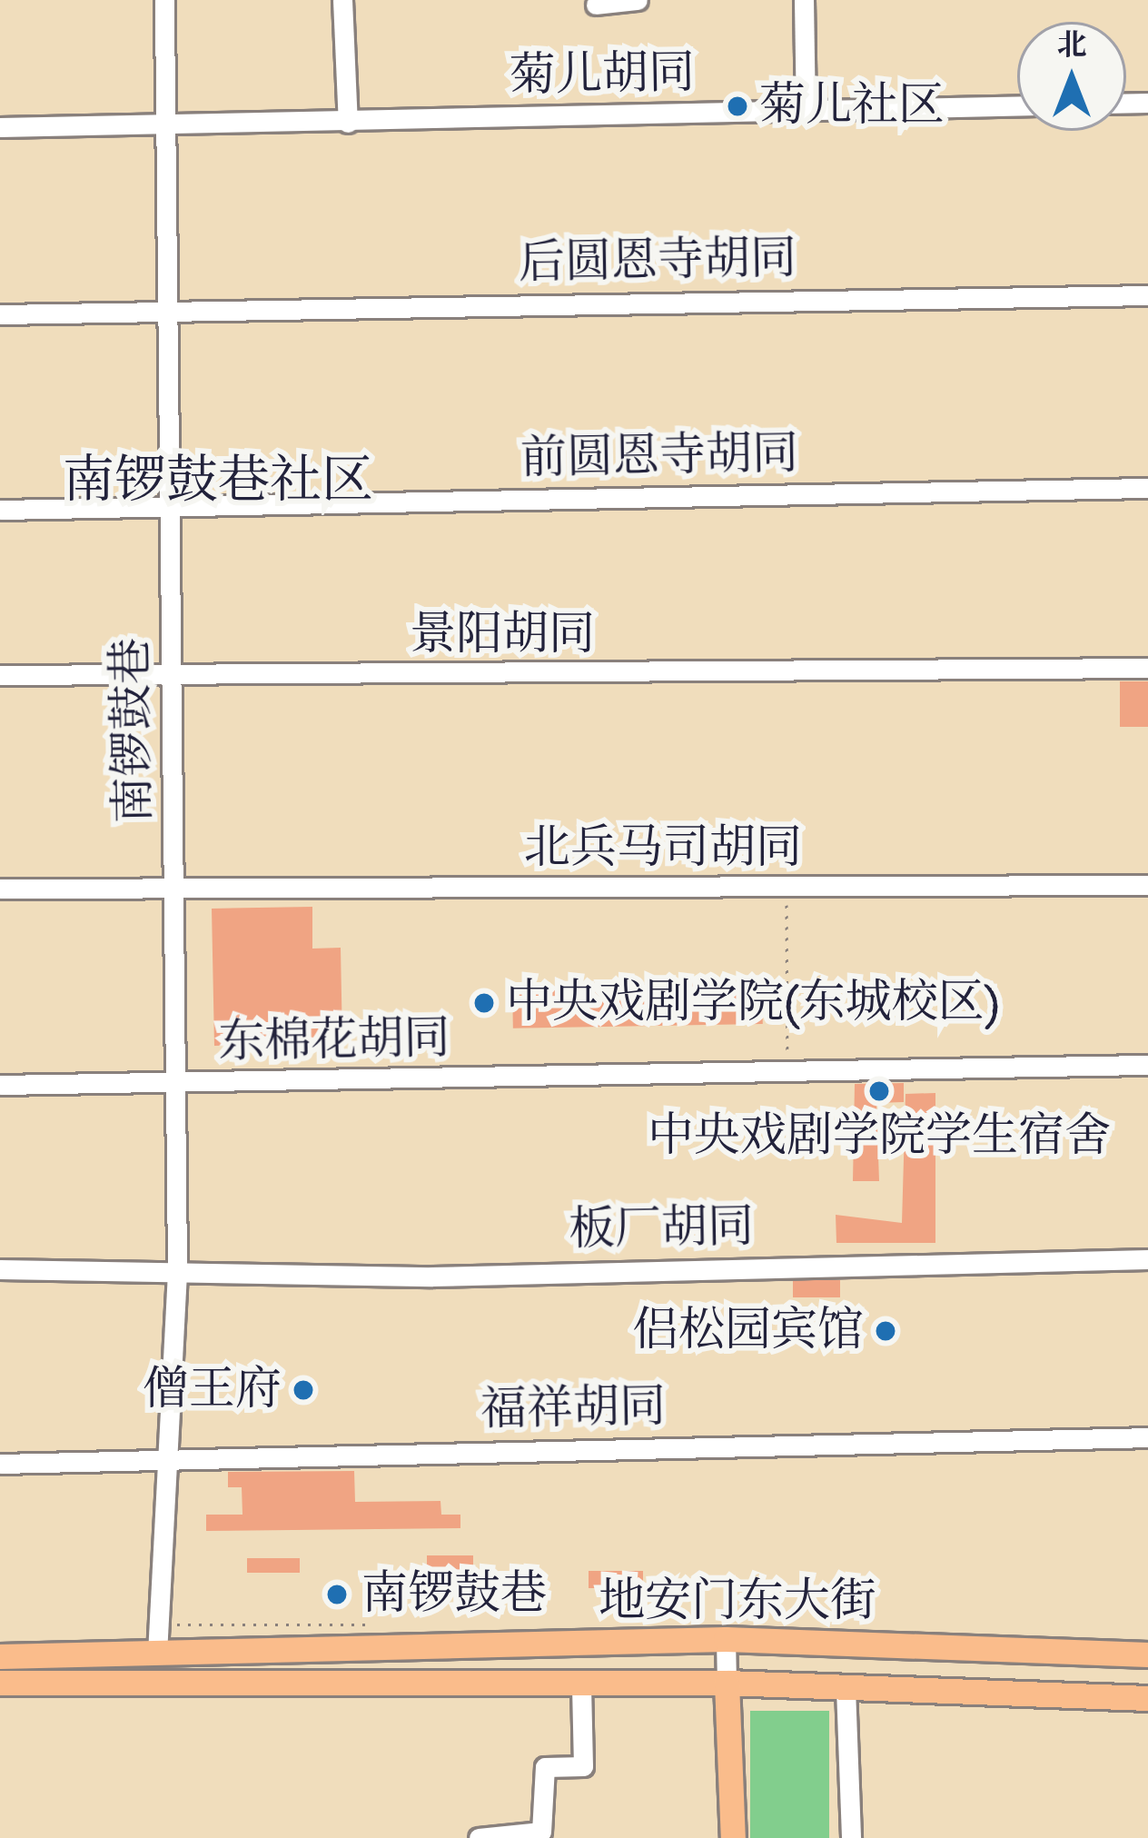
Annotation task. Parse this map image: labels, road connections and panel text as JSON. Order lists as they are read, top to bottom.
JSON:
{
  "streets": {
    "main road": ["地安门东大街"],
    "street": [
      "菊儿胡同",
      "后圆恩寺胡同",
      "前圆恩寺胡同",
      "景阳胡同",
      "南锣鼓巷",
      "北兵马司胡同",
      "东棉花胡同",
      "板厂胡同",
      "福祥胡同"
    ]
  },
  "crossings": [
    ["菊儿胡同", "南锣鼓巷"],
    ["后圆恩寺胡同", "南锣鼓巷"],
    ["前圆恩寺胡同", "南锣鼓巷"],
    ["景阳胡同", "南锣鼓巷"],
    ["南锣鼓巷", "北兵马司胡同"],
    ["南锣鼓巷", "东棉花胡同"],
    ["南锣鼓巷", "板厂胡同"],
    ["南锣鼓巷", "福祥胡同"],
    ["南锣鼓巷", "地安门东大街"]
  ],
  "districts": ["南锣鼓巷社区"],
  "places": [
    "菊儿社区",
    "中央戏剧学院(东城校区)",
    "中央戏剧学院学生宿舍",
    "侣松园宾馆",
    "僧王府",
    "南锣鼓巷"
  ],
  "north": "top"
}
